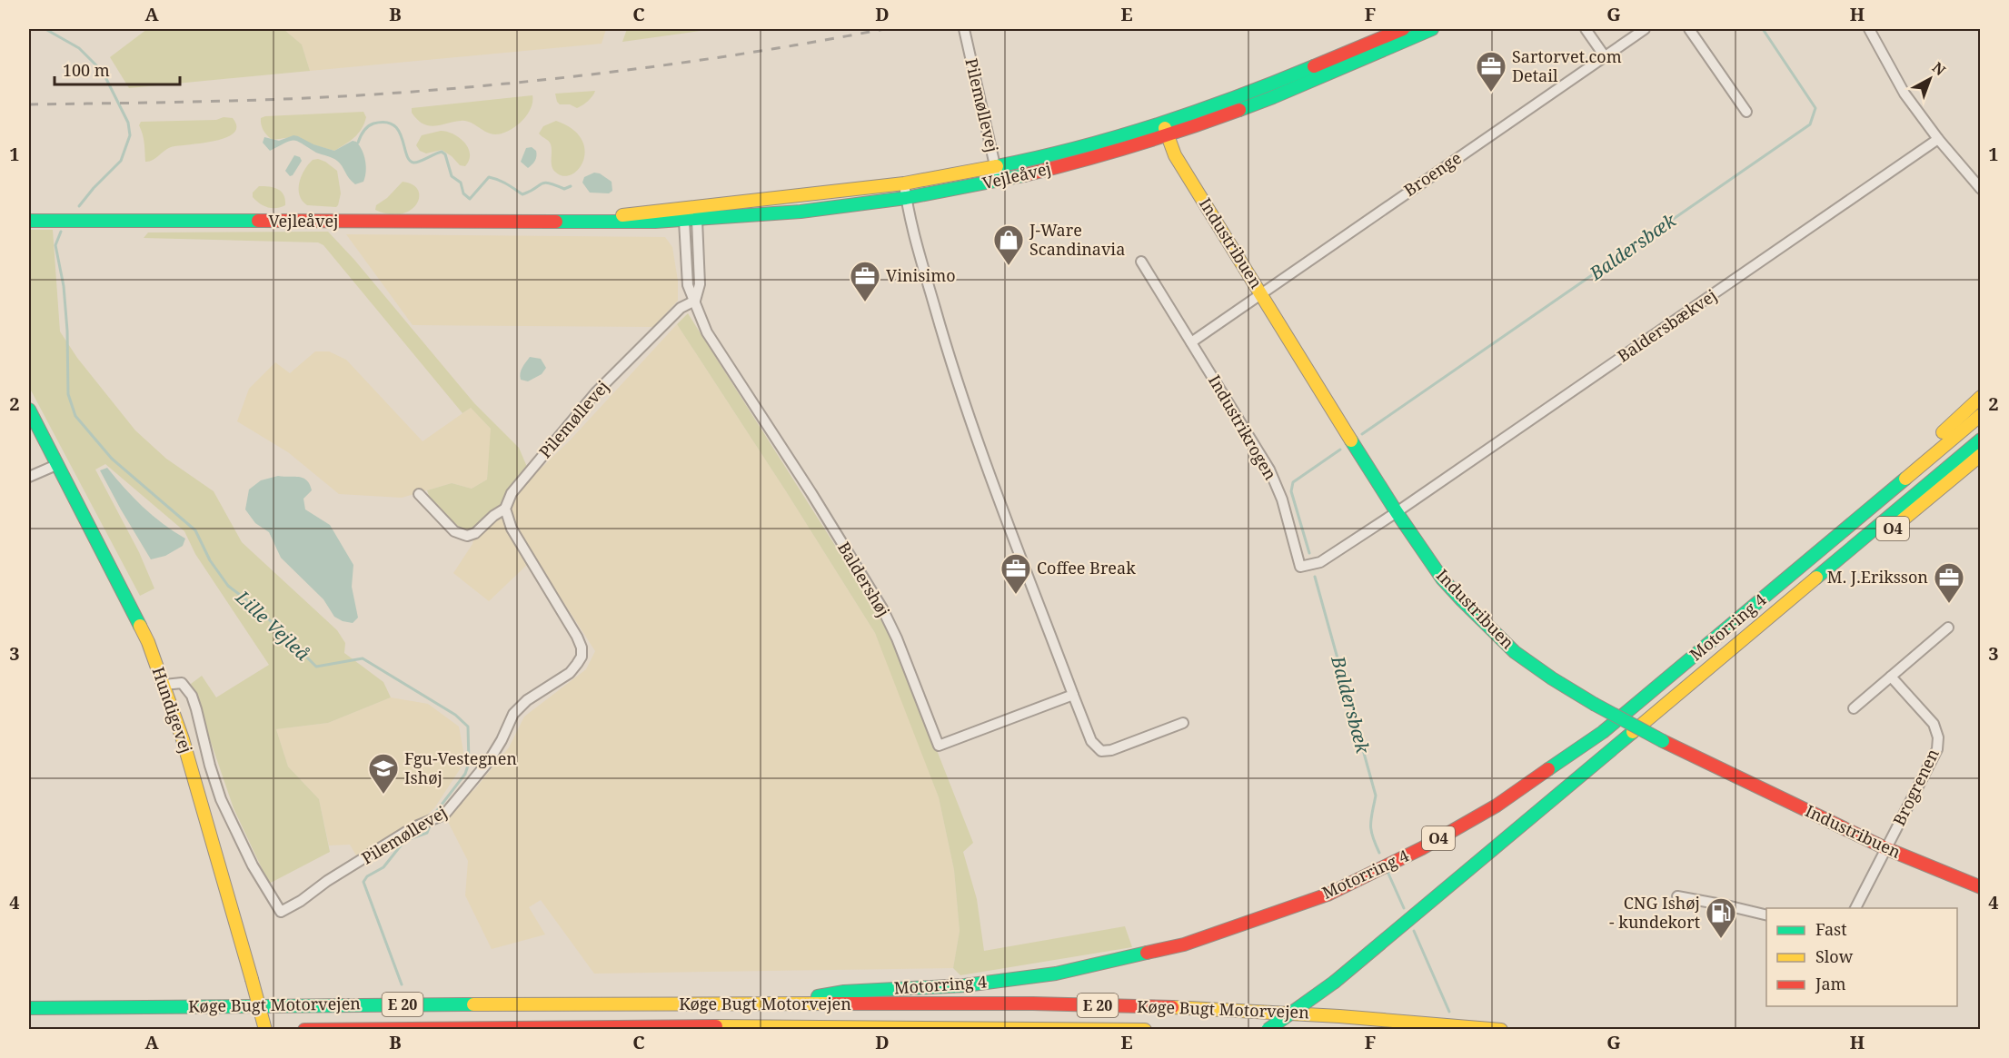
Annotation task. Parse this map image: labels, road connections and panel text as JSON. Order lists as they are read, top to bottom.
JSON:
{
  "streets": {
    "main road": [
      "Vejleåvej",
      "Industribuen",
      "O4",
      "Motorring 4",
      "Hundigevej",
      "E 20",
      "Køge Bugt Motorvejen"
    ],
    "street": [
      "Pilemøllevej",
      "Broenge",
      "Baldersbækvej",
      "Industrikrogen",
      "Baldershøj",
      "Brogrenen"
    ]
  },
  "crossings": [
    ["Pilemøllevej", "Vejleåvej"],
    ["Pilemøllevej", "Baldershøj"],
    ["Pilemøllevej", "Hundigevej"],
    ["Broenge", "Industribuen"],
    ["Vejleåvej", "Industribuen"],
    ["Vejleåvej", "Baldershøj"],
    ["Industribuen", "Baldersbækvej"],
    ["Industribuen", "Industrikrogen"],
    ["Industribuen", "Brogrenen"],
    ["Baldersbækvej", "Industrikrogen"],
    ["O4", "Motorring 4"],
    ["Motorring 4", "Køge Bugt Motorvejen"]
  ],
  "water": ["Baldersbæk", "Lille Vejleå"],
  "places": {
    "office": [
      "Sartorvet.com Detail",
      "Vinisimo",
      "Coffee Break",
      "M. J.Eriksson"
    ],
    "shop": ["J-Ware Scandinavia"],
    "school or university": ["Fgu-Vestegnen Ishøj"],
    "fuel station": ["CNG Ishøj - kundekort"]
  },
  "legend": ["Fast", "Slow", "Jam"],
  "scale_bar": "100 m",
  "north": "top right",
  "grid": {
    "columns": [
      "A",
      "B",
      "C",
      "D",
      "E",
      "F",
      "G",
      "H"
    ],
    "rows": [
      "1",
      "2",
      "3",
      "4"
    ]
  }
}
